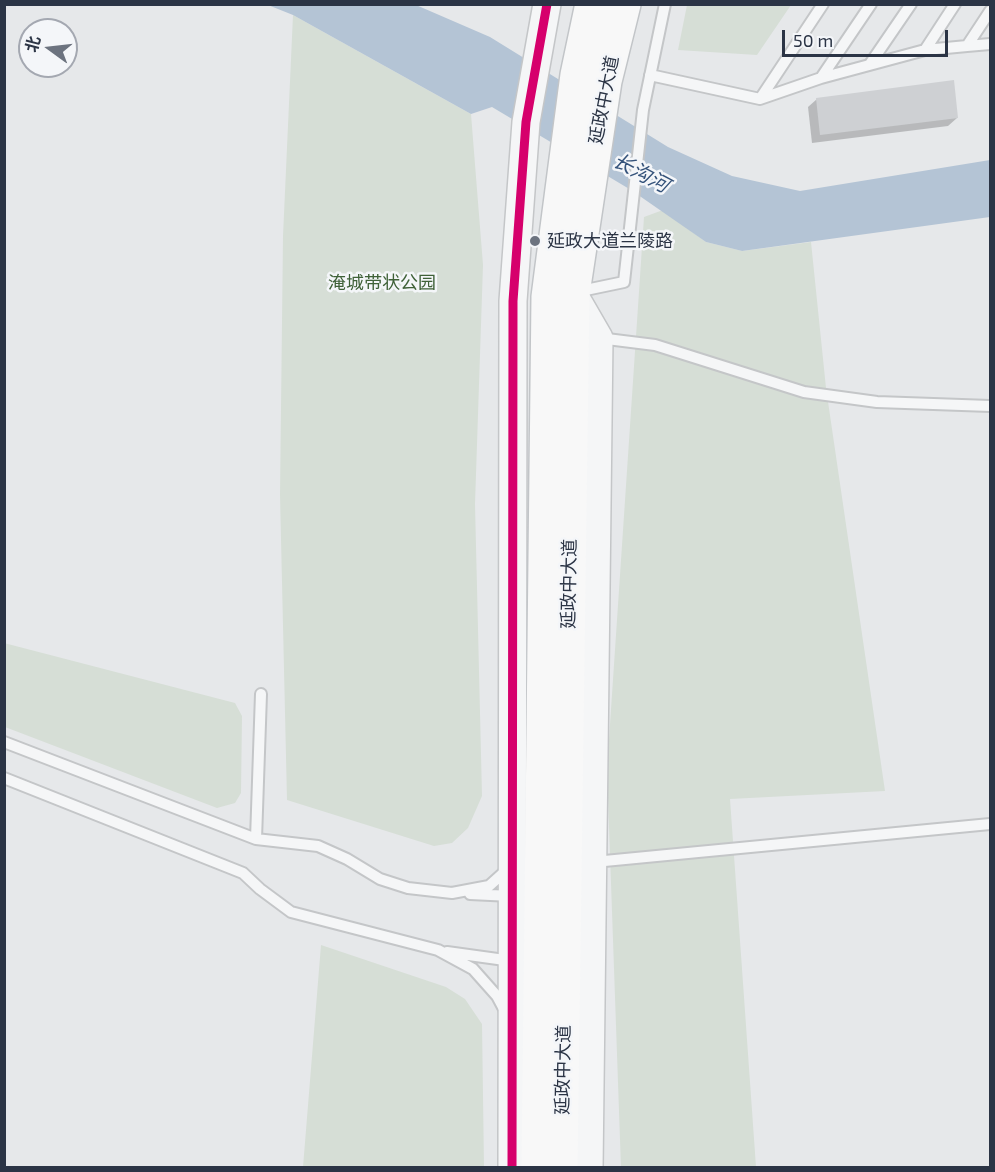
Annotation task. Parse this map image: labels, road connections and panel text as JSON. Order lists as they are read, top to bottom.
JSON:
{
  "streets": {
    "main road": ["延政中大道"]
  },
  "water": ["长沟河"],
  "parks": ["淹城带状公园"],
  "places": ["延政大道兰陵路"],
  "scale_bar": "50 m",
  "north": "left"
}
